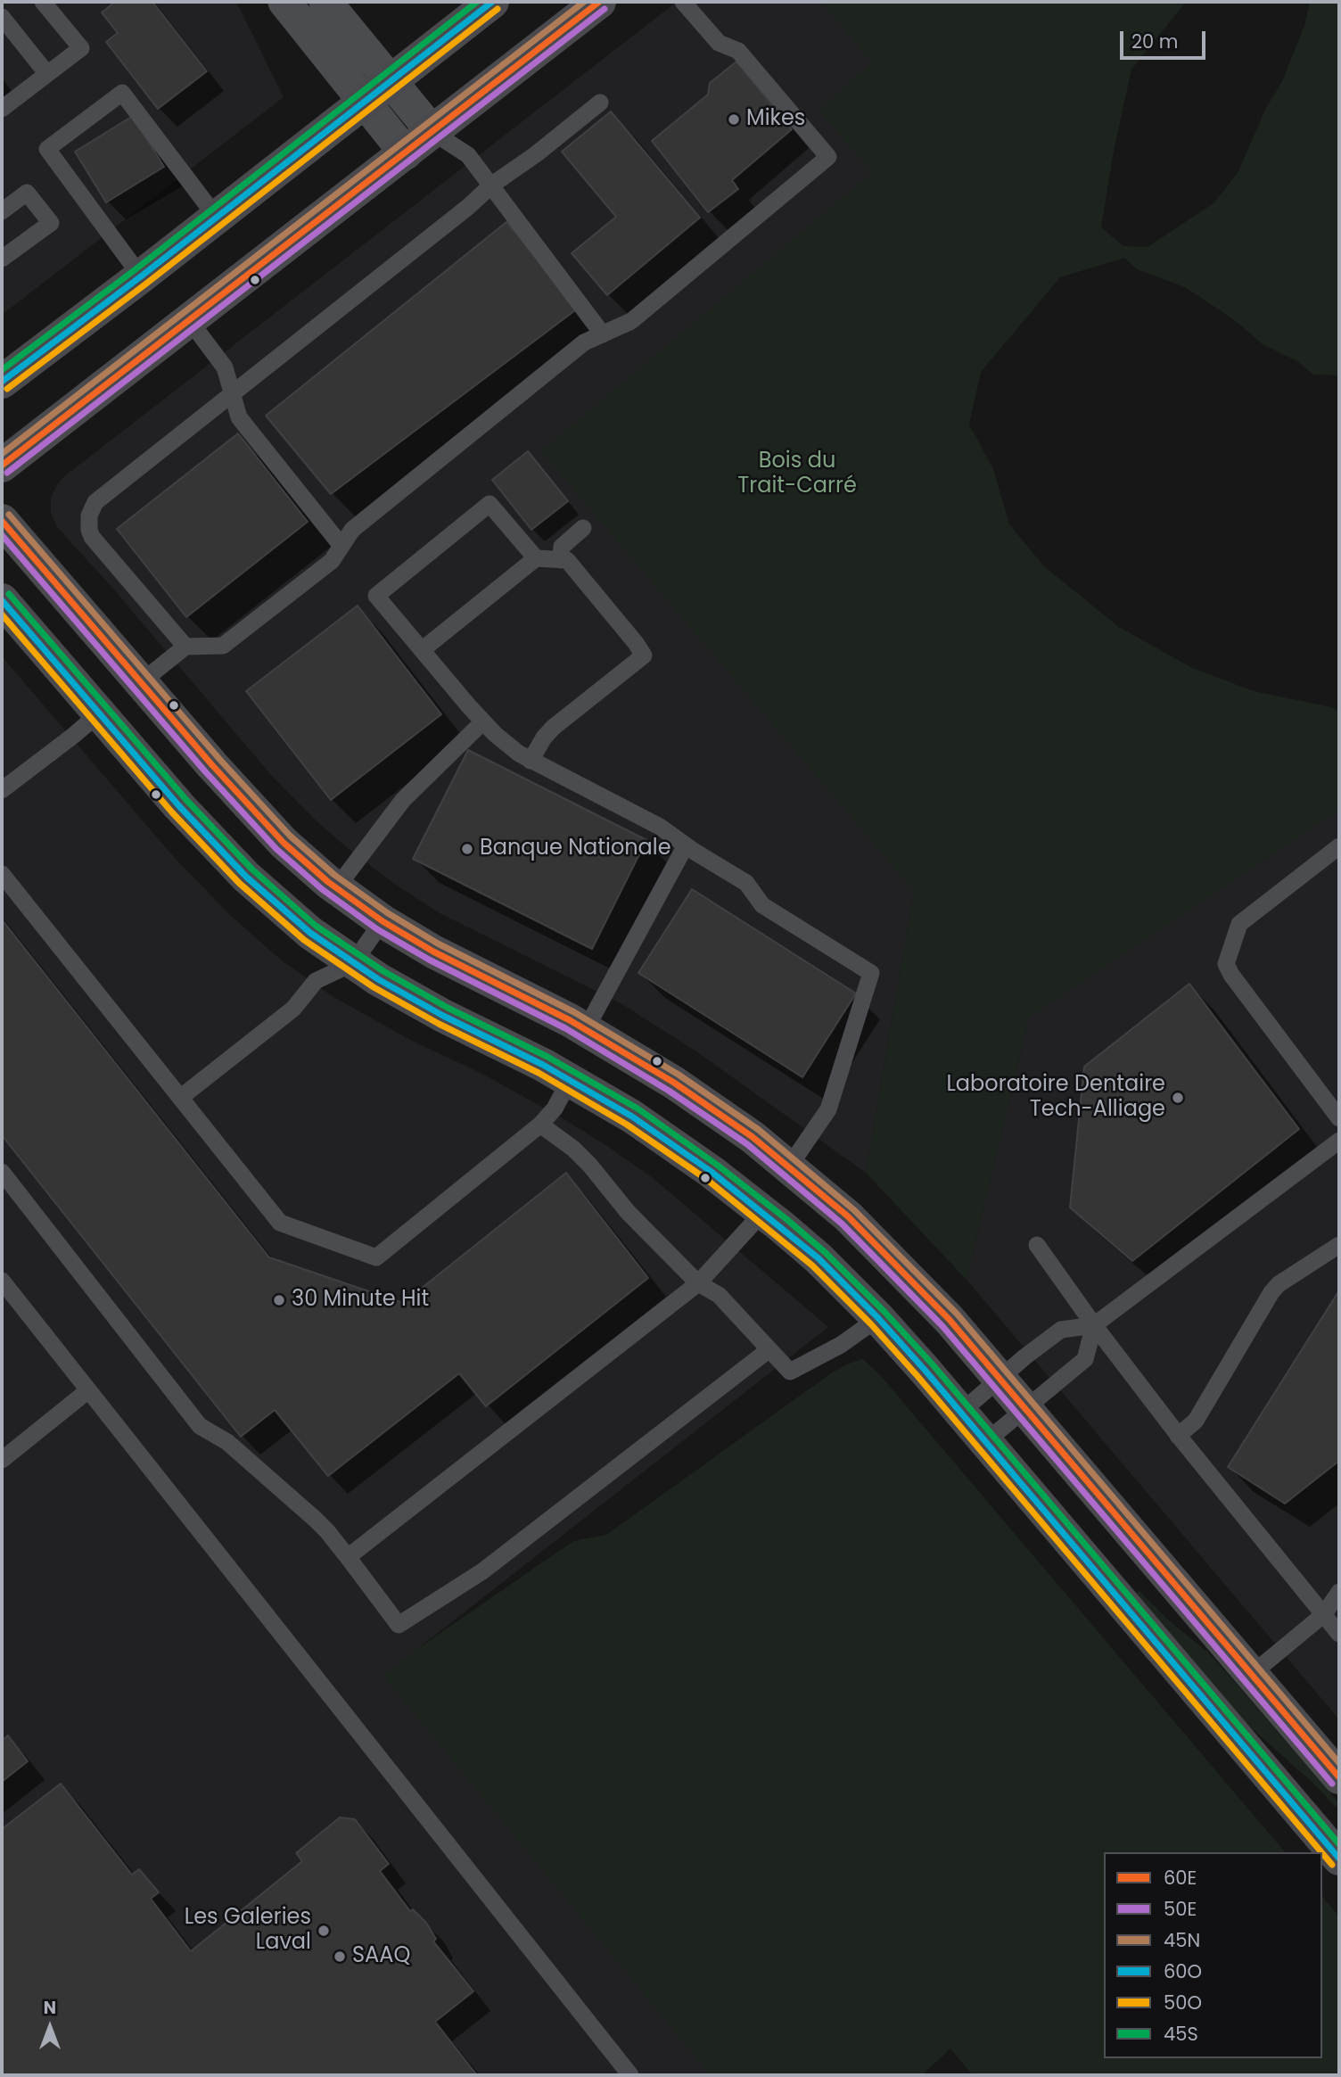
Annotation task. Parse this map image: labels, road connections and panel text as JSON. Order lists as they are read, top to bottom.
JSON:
{
  "parks": ["Bois du Trait-Carré"],
  "places": [
    "Mikes",
    "Banque Nationale",
    "Laboratoire Dentaire Tech-Alliage",
    "30 Minute Hit",
    "Les Galeries Laval",
    "SAAQ"
  ],
  "lines": [
    "transit line 60E",
    "transit line 45N",
    "transit line 60O",
    "transit line 45S",
    "transit line 50E",
    "transit line 50O"
  ],
  "legend": [
    "60E",
    "50E",
    "45N",
    "60O",
    "50O",
    "45S"
  ],
  "scale_bar": "20 m",
  "north": "top"
}
